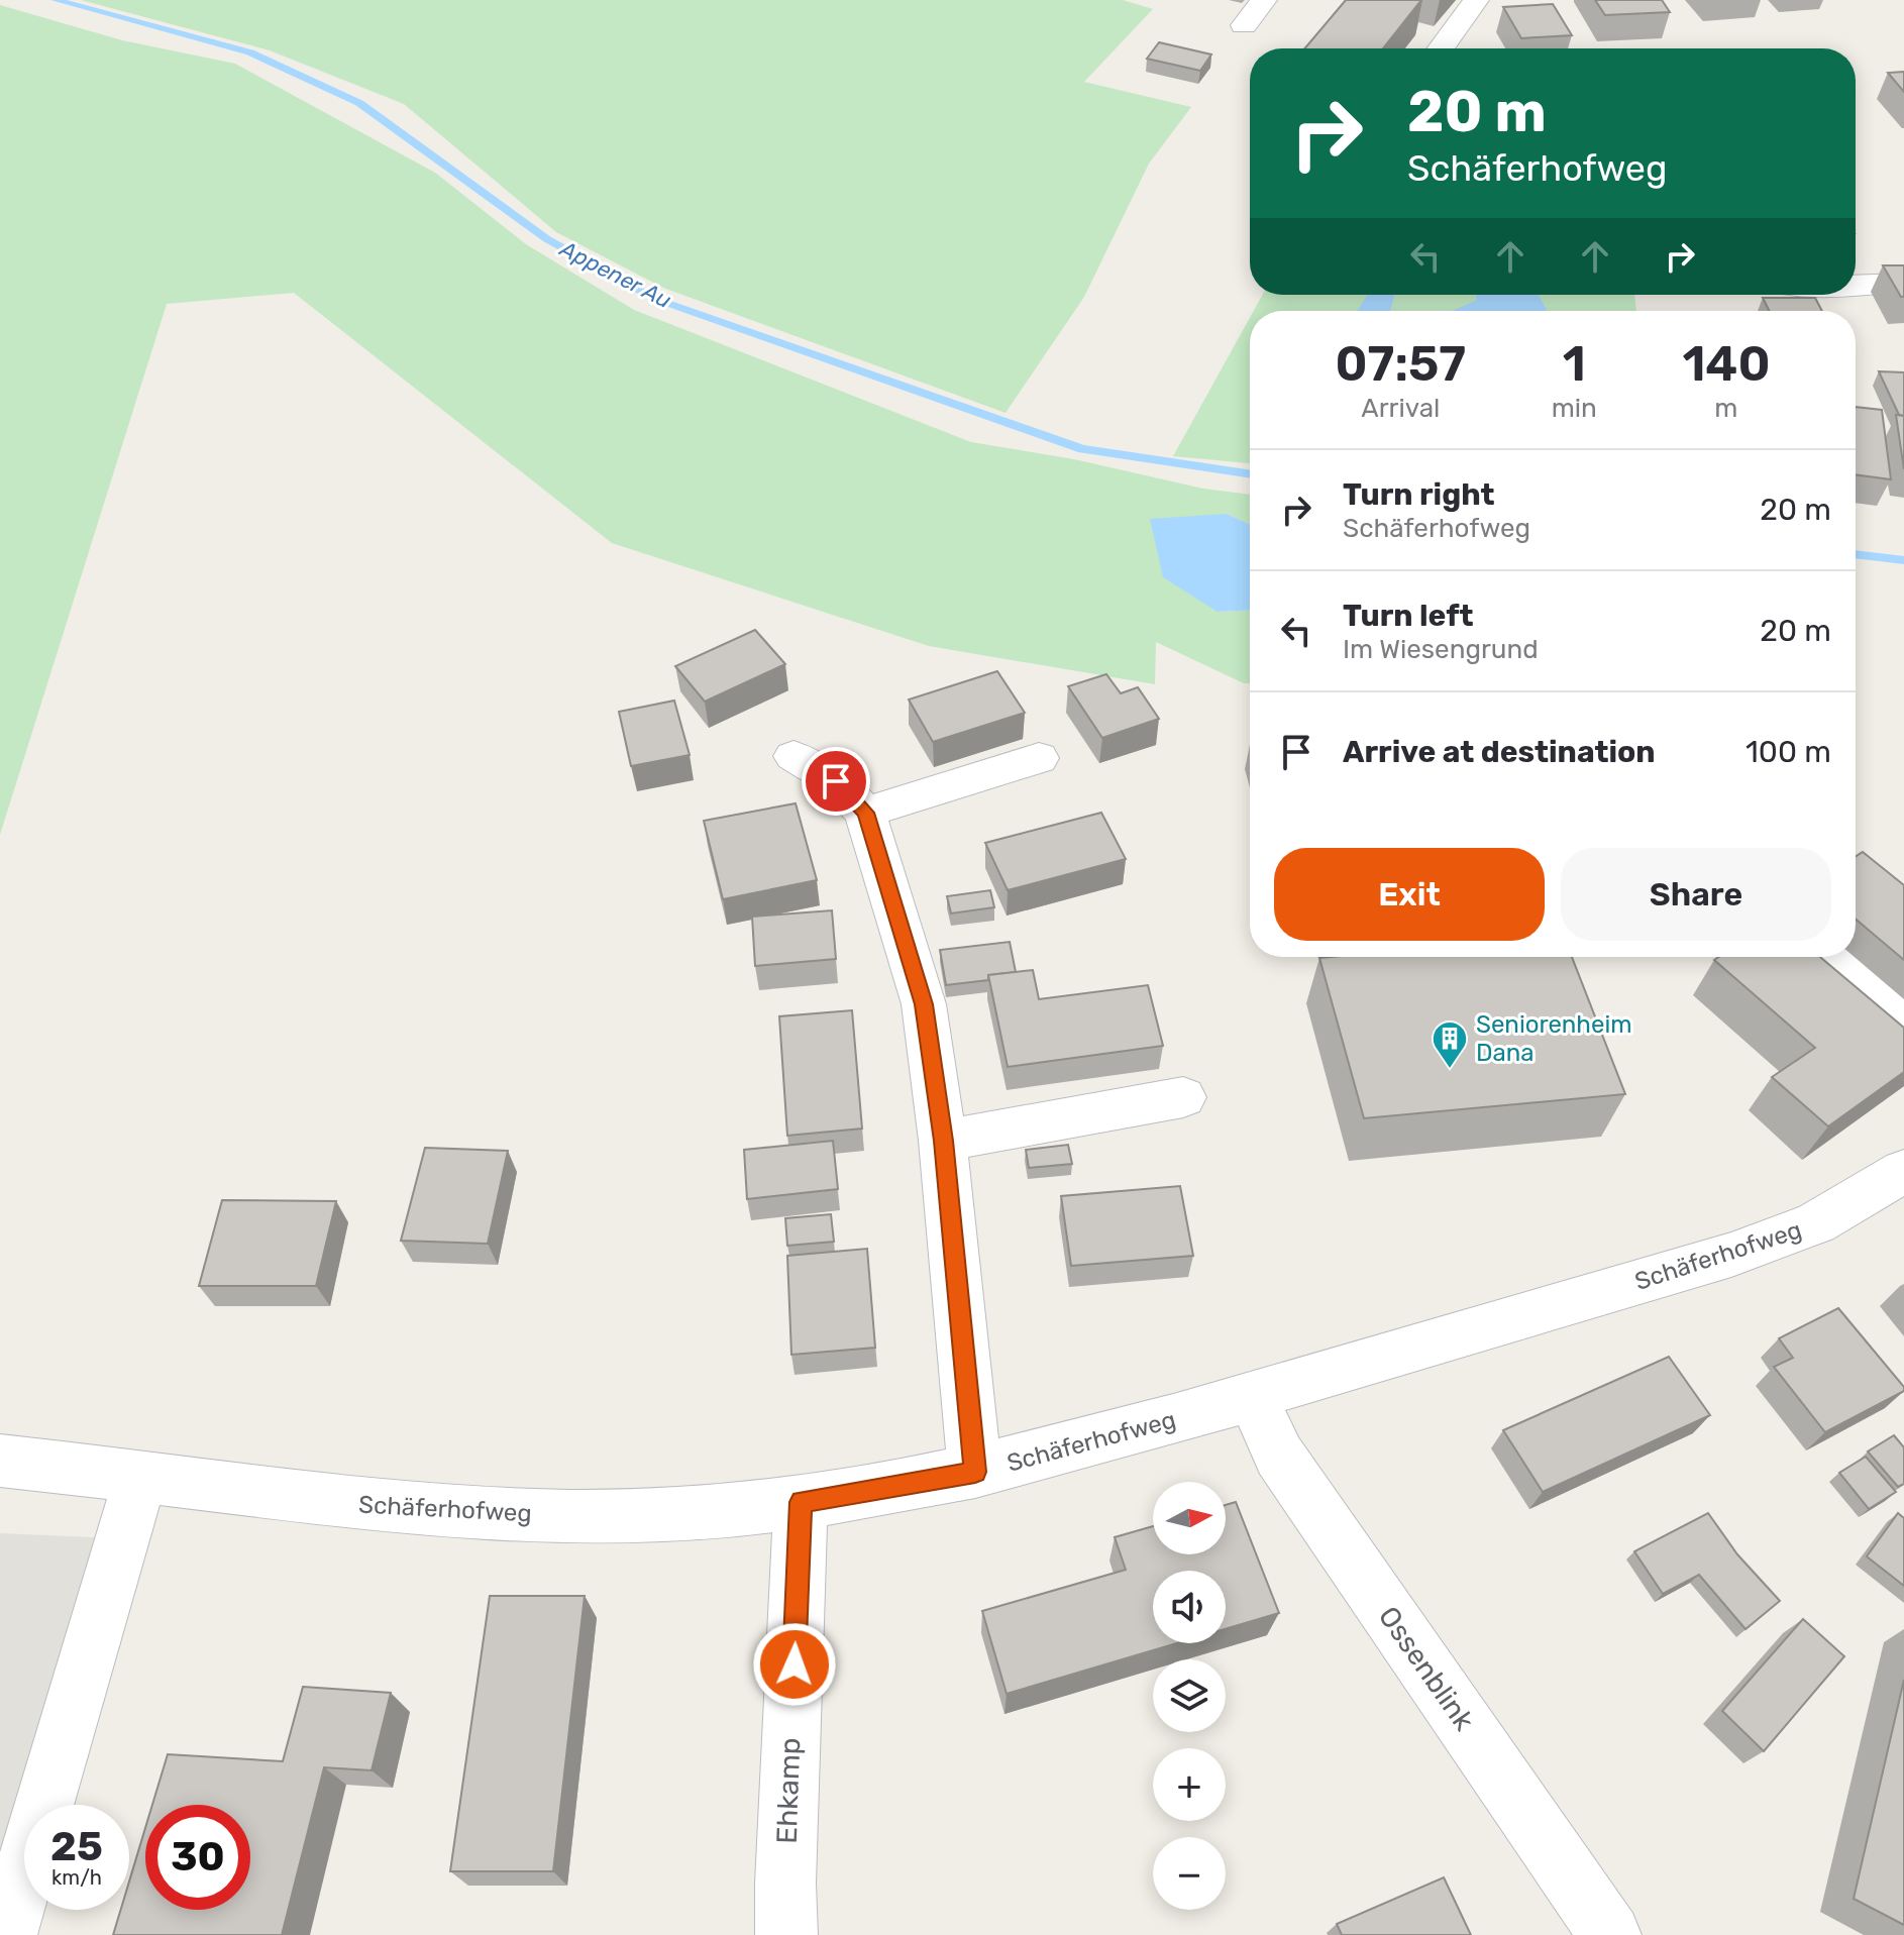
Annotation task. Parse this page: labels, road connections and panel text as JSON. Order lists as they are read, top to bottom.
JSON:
{
  "streets": {
    "street": ["Schäferhofweg", "Ossenblink", "Ehkamp"]
  },
  "crossings": [
    ["Schäferhofweg", "Ossenblink"],
    ["Schäferhofweg", "Ehkamp"]
  ],
  "water": ["Appener Au"],
  "places": {
    "building": ["Seniorenheim Dana"]
  },
  "north": "right",
  "page": {
    "turn": ["20 m", "Schäferhofweg"],
    "eta": [
      "07:57",
      "Arrival",
      "1",
      "min",
      "140",
      "m"
    ],
    "list": [
      {
        "name": "Turn right",
        "note": "Schäferhofweg",
        "value": "20 m"
      },
      {
        "name": "Turn left",
        "note": "Im Wiesengrund",
        "value": "20 m"
      },
      {
        "name": "Arrive at destination",
        "value": "100 m"
      }
    ],
    "buttons": ["Exit", "Share"],
    "map_buttons": ["+", "−"],
    "speed": "25 km/h",
    "limit": "30"
  }
}
